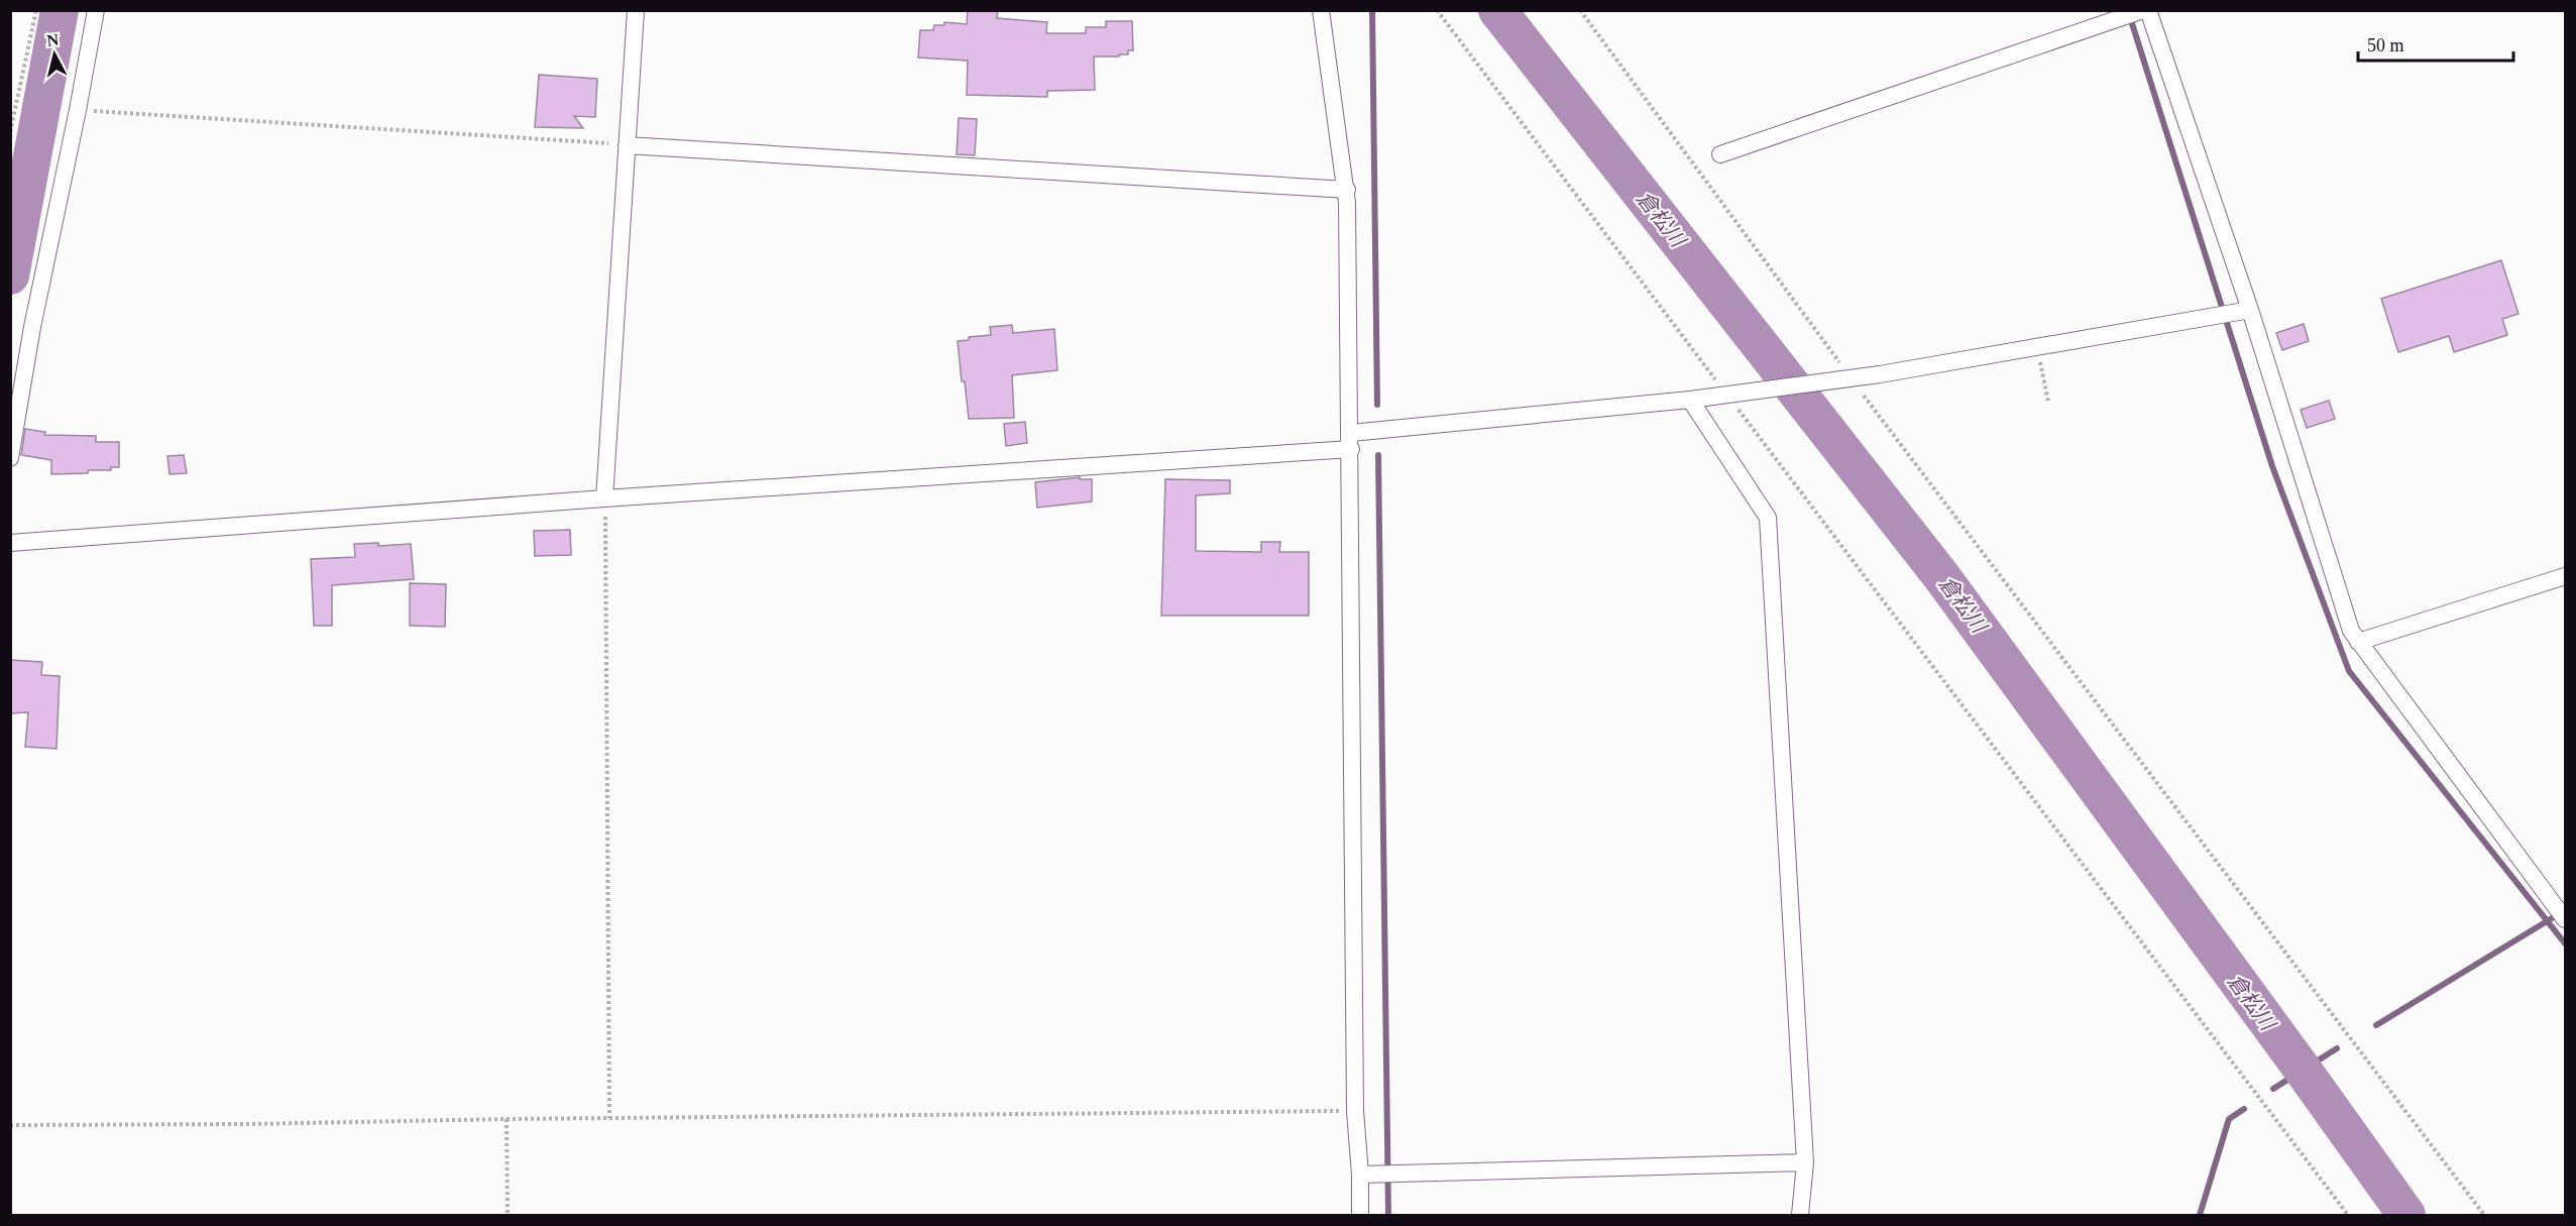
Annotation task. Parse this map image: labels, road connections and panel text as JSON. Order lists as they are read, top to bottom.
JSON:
{
  "water": ["倉松川"],
  "scale_bar": "50 m",
  "north": "top"
}
